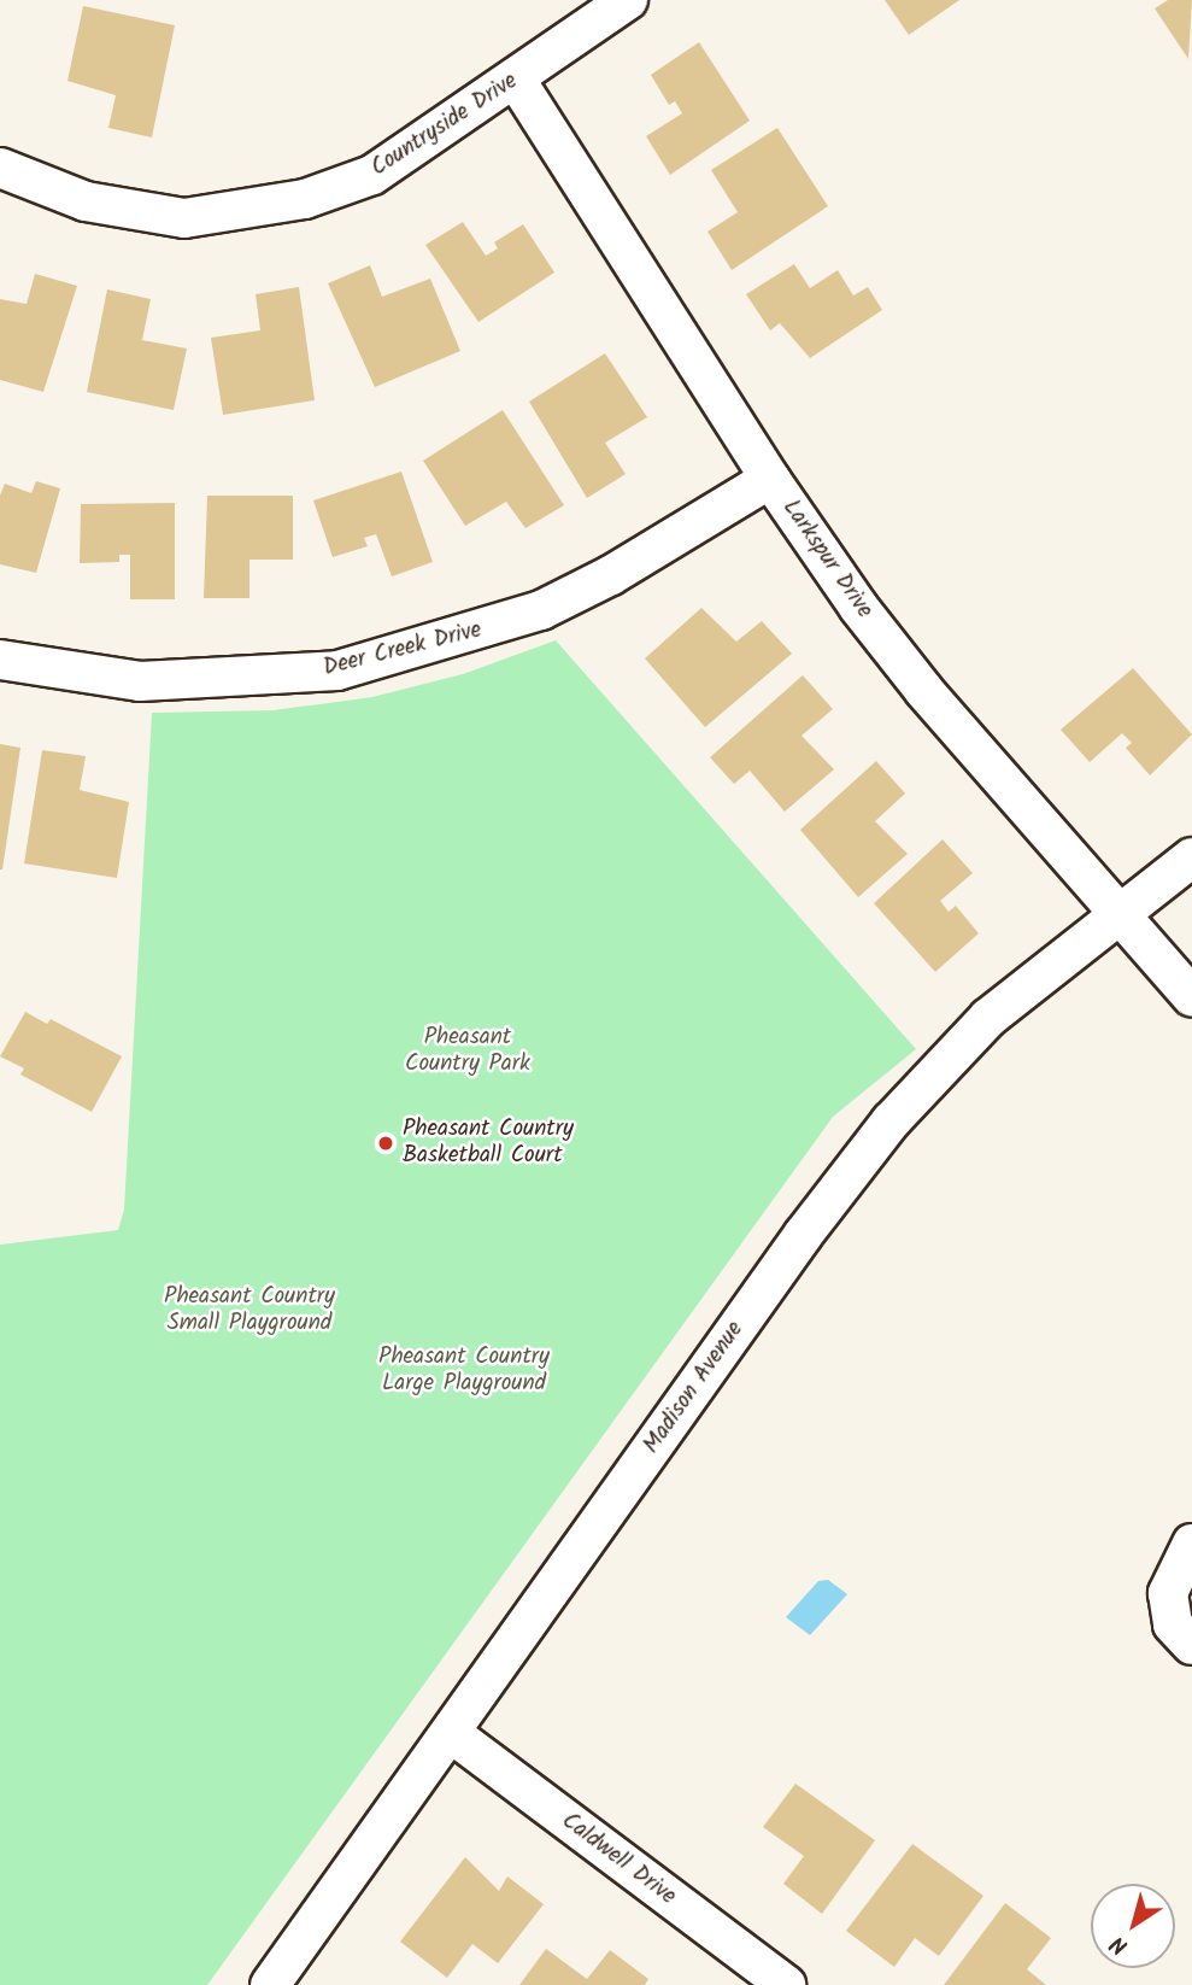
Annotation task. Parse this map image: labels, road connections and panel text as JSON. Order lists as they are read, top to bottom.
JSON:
{
  "streets": {
    "street": [
      "Countryside Drive",
      "Larkspur Drive",
      "Deer Creek Drive",
      "Madison Avenue",
      "Caldwell Drive"
    ]
  },
  "crossings": [
    ["Countryside Drive", "Larkspur Drive"],
    ["Larkspur Drive", "Deer Creek Drive"],
    ["Larkspur Drive", "Madison Avenue"],
    ["Madison Avenue", "Caldwell Drive"]
  ],
  "parks": ["Pheasant Country Park", "Pheasant Country Small Playground", "Pheasant Country Large Playground"],
  "places": ["Pheasant Country Basketball Court"],
  "north": "bottom left"
}
